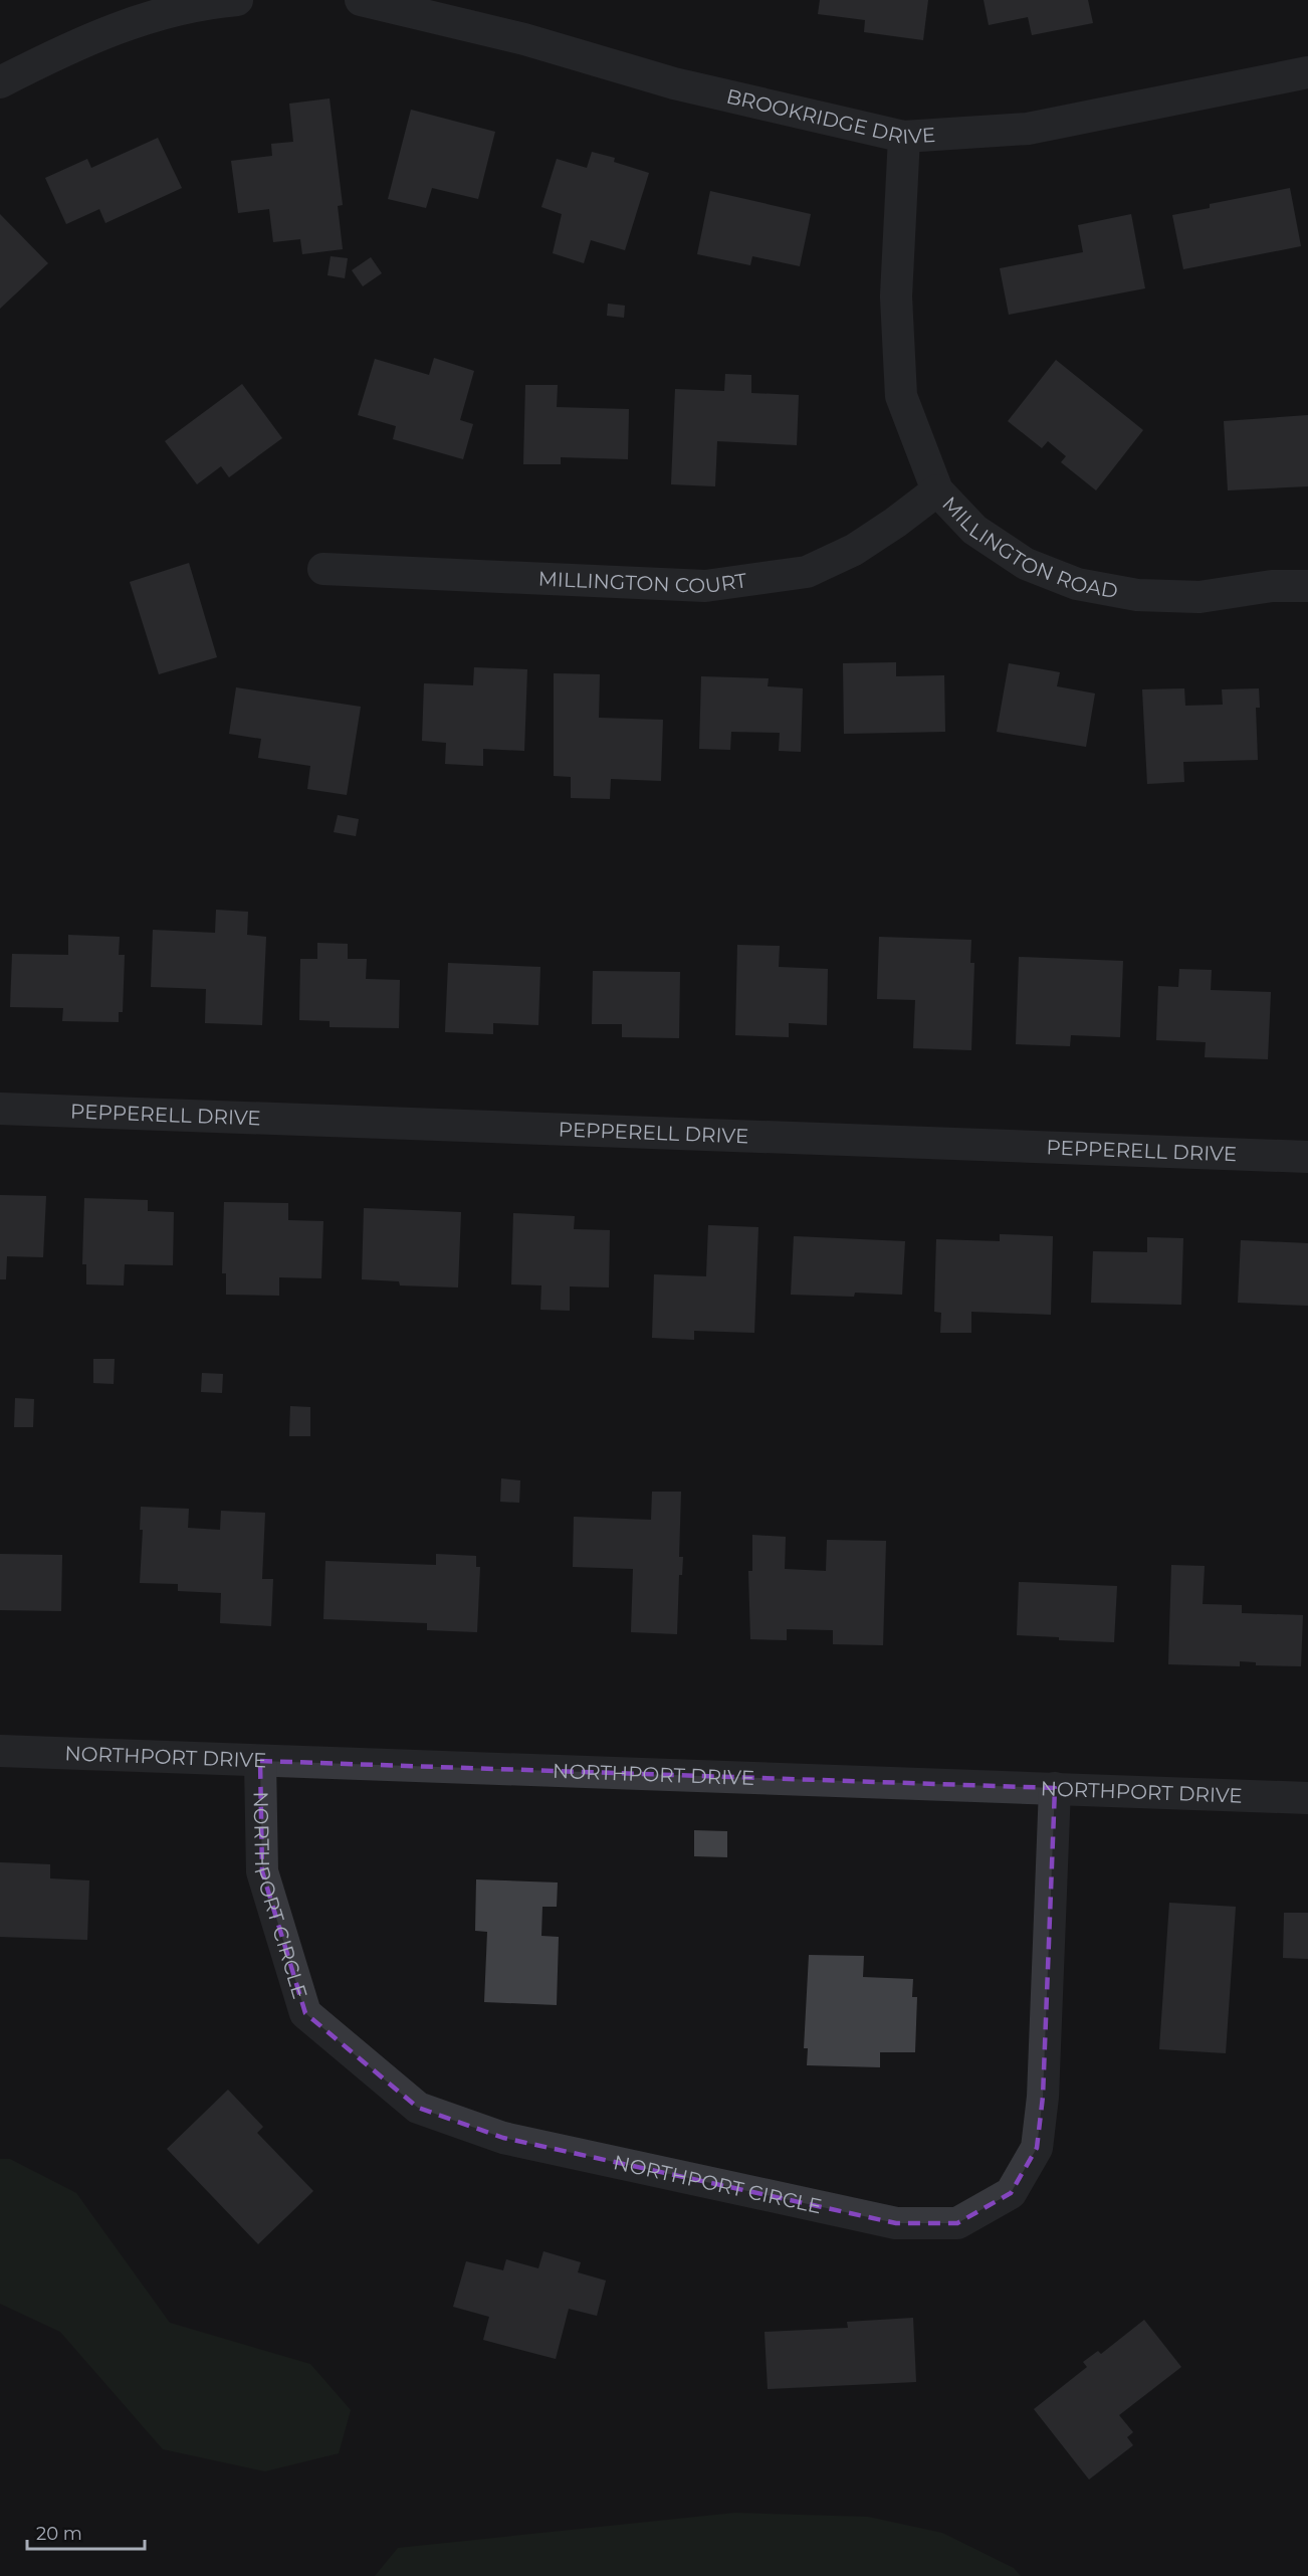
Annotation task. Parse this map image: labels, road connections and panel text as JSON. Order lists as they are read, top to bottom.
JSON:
{
  "streets": {
    "street": [
      "BROOKRIDGE DRIVE",
      "MILLINGTON ROAD",
      "MILLINGTON COURT",
      "PEPPERELL DRIVE",
      "NORTHPORT DRIVE",
      "NORTHPORT CIRCLE"
    ]
  },
  "crossings": [
    ["BROOKRIDGE DRIVE", "MILLINGTON ROAD"],
    ["MILLINGTON ROAD", "MILLINGTON COURT"],
    ["NORTHPORT DRIVE", "NORTHPORT CIRCLE"]
  ],
  "scale_bar": "20 m"
}
